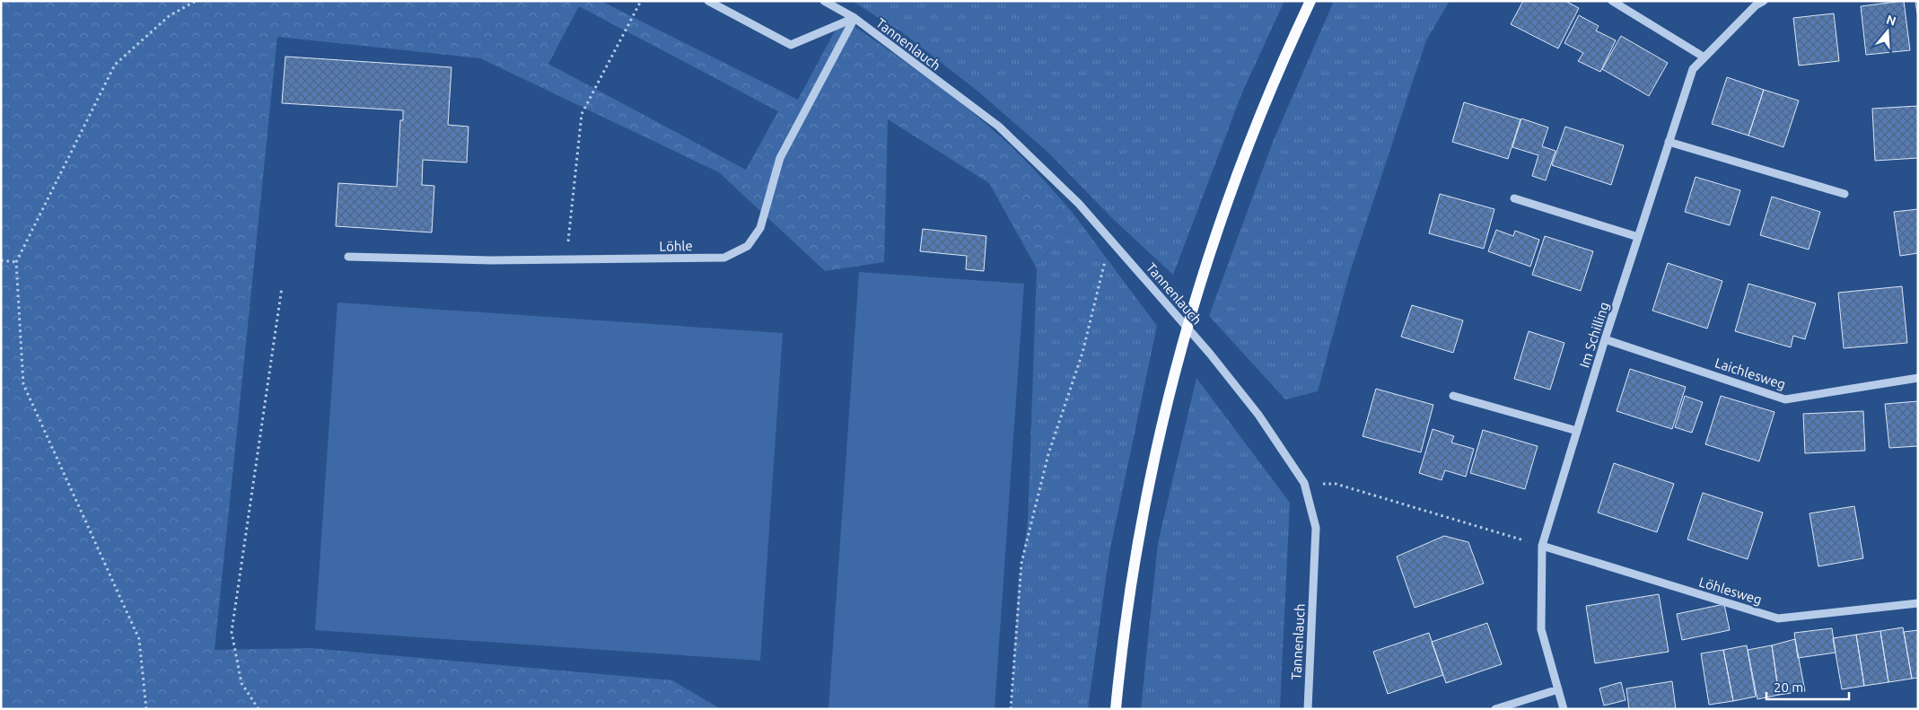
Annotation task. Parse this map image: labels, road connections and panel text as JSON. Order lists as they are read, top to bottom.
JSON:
{
  "streets": {
    "street": [
      "Tannenlauch",
      "Löhle",
      "Im Schilling",
      "Laichlesweg",
      "Löhlesweg"
    ]
  },
  "crossings": [
    ["Tannenlauch", "Löhle"],
    ["Im Schilling", "Laichlesweg"],
    ["Im Schilling", "Löhlesweg"]
  ],
  "scale_bar": "20 m",
  "north": "top"
}
